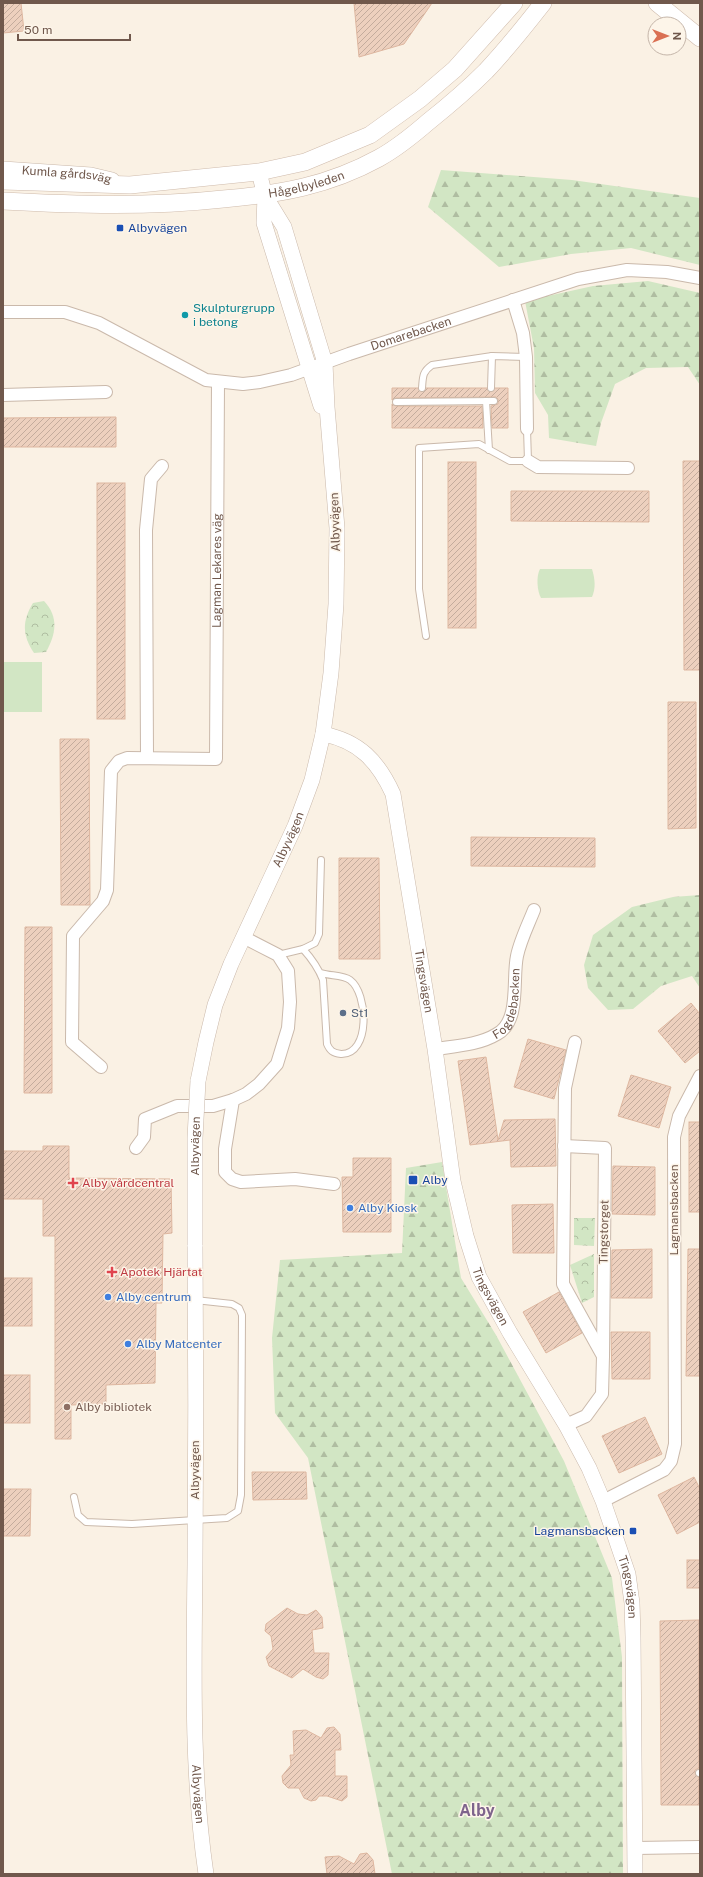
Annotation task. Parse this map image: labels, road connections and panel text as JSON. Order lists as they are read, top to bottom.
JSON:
{
  "streets": {
    "main road": ["Hågelbyleden"],
    "street": [
      "Kumla gårdsväg",
      "Domarebacken",
      "Albyvägen",
      "Lagman Lekares väg",
      "Tingsvägen",
      "Fogdebacken",
      "Lagmansbacken",
      "Tingstorget"
    ]
  },
  "crossings": [
    ["Kumla gårdsväg", "Hågelbyleden"],
    ["Hågelbyleden", "Albyvägen"],
    ["Domarebacken", "Albyvägen"],
    ["Albyvägen", "Tingsvägen"],
    ["Tingsvägen", "Fogdebacken"],
    ["Tingsvägen", "Lagmansbacken"],
    ["Tingsvägen", "Tingstorget"]
  ],
  "districts": ["Alby"],
  "places": {
    "transit": ["Albyvägen", "Alby", "Lagmansbacken"],
    "other": [
      "Skulpturgrupp i betong",
      "St1",
      "Alby Kiosk",
      "Alby centrum",
      "Alby Matcenter",
      "Alby bibliotek"
    ],
    "health": ["Alby vårdcentral", "Apotek Hjärtat"]
  },
  "scale_bar": "50 m",
  "north": "right"
}
